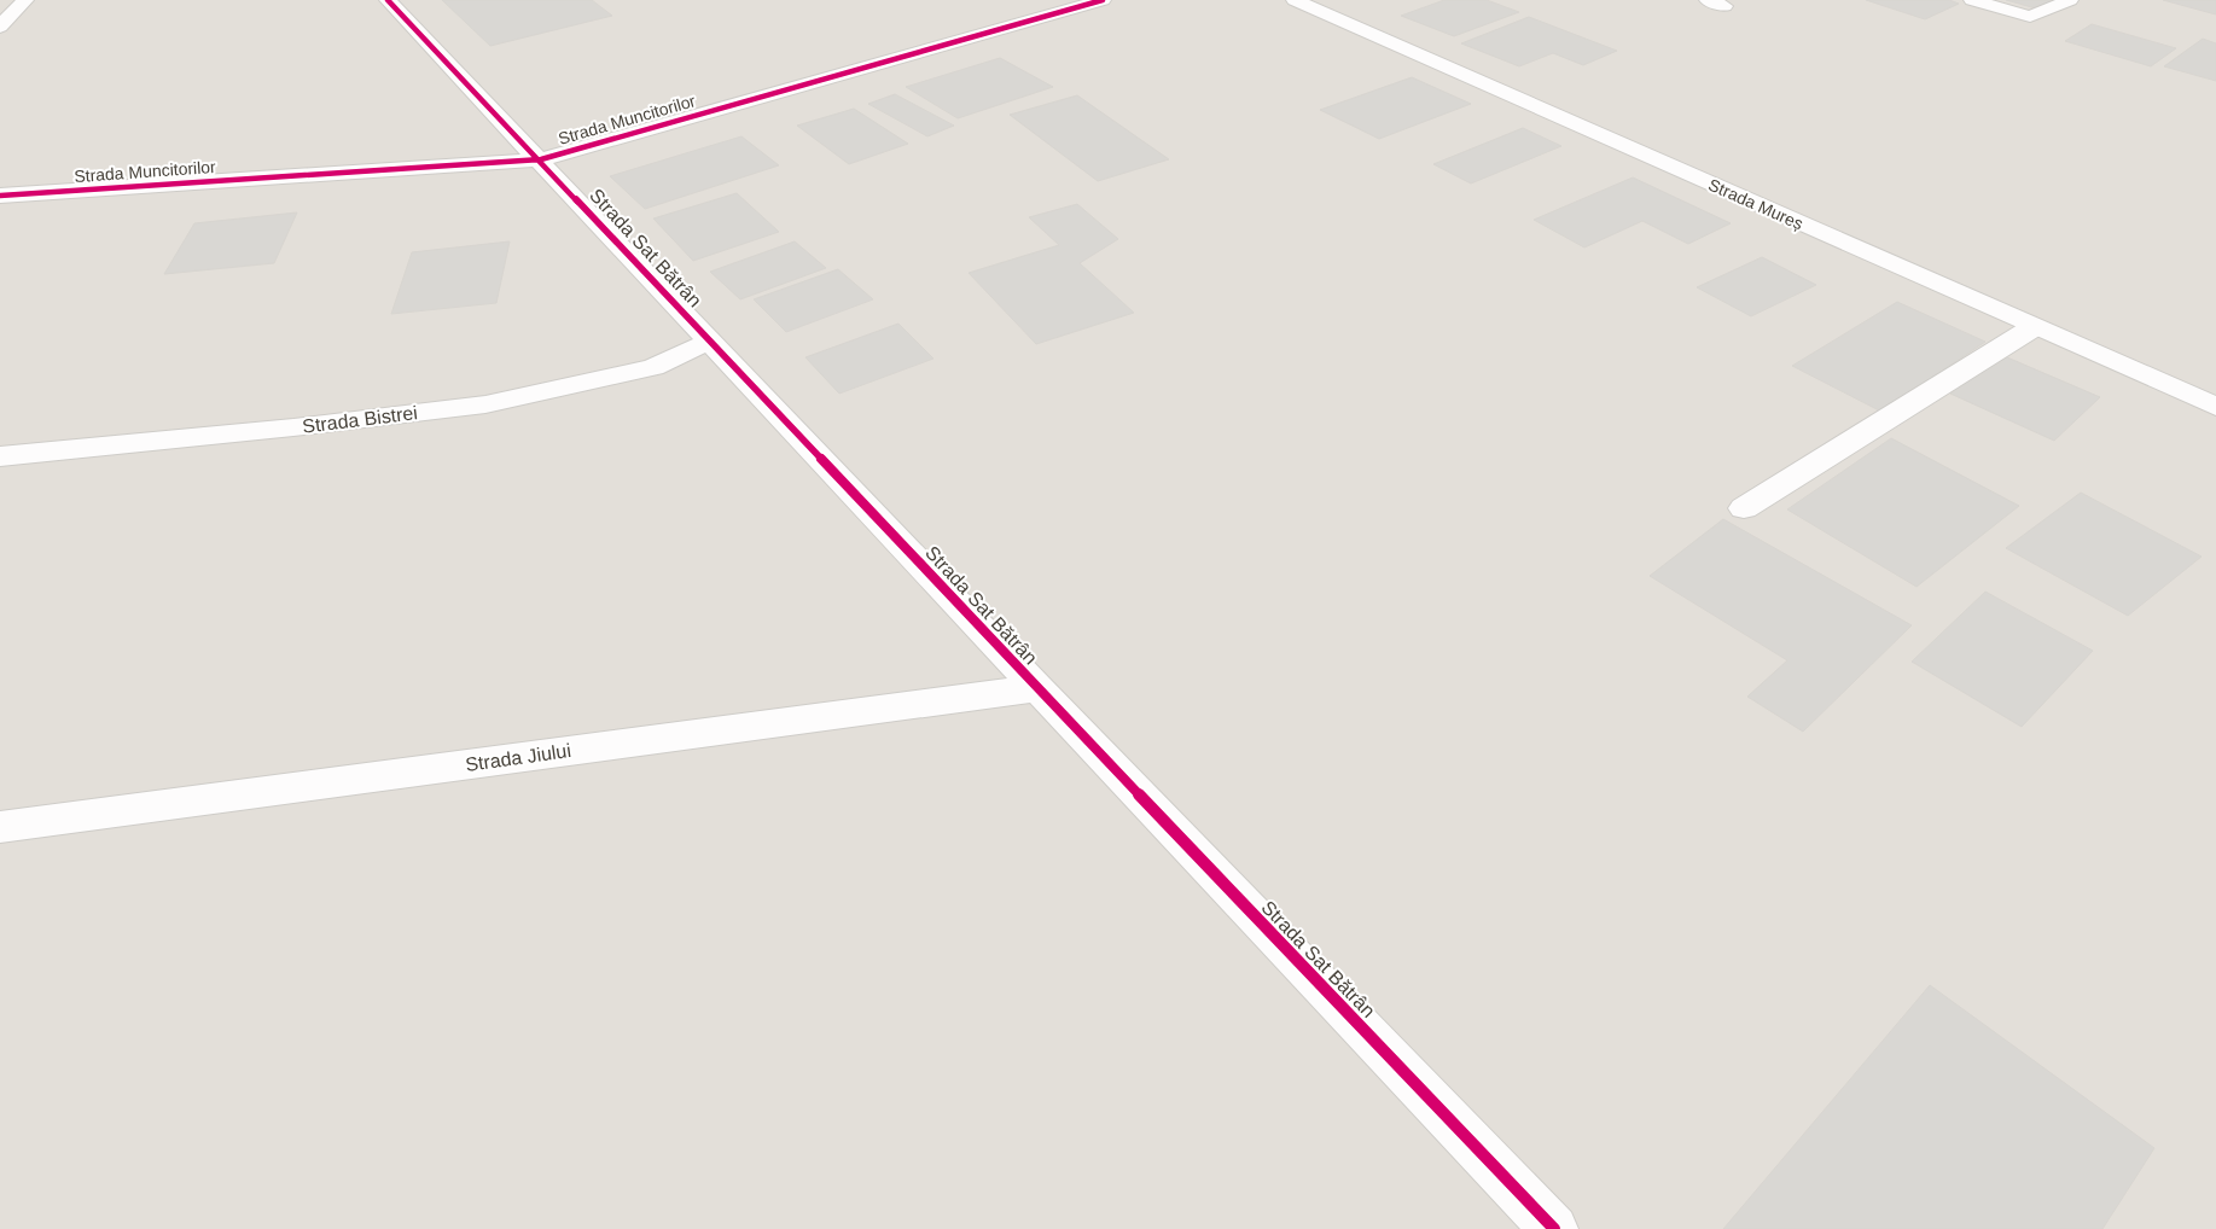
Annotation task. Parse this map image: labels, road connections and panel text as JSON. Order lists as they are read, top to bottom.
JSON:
{
  "streets": {
    "street": [
      "Strada Muncitorilor",
      "Strada Mureș",
      "Strada Sat Bătrân",
      "Strada Bistrei",
      "Strada Jiului"
    ]
  },
  "crossings": [
    ["Strada Muncitorilor", "Strada Sat Bătrân"],
    ["Strada Sat Bătrân", "Strada Bistrei"],
    ["Strada Sat Bătrân", "Strada Jiului"]
  ]
}
